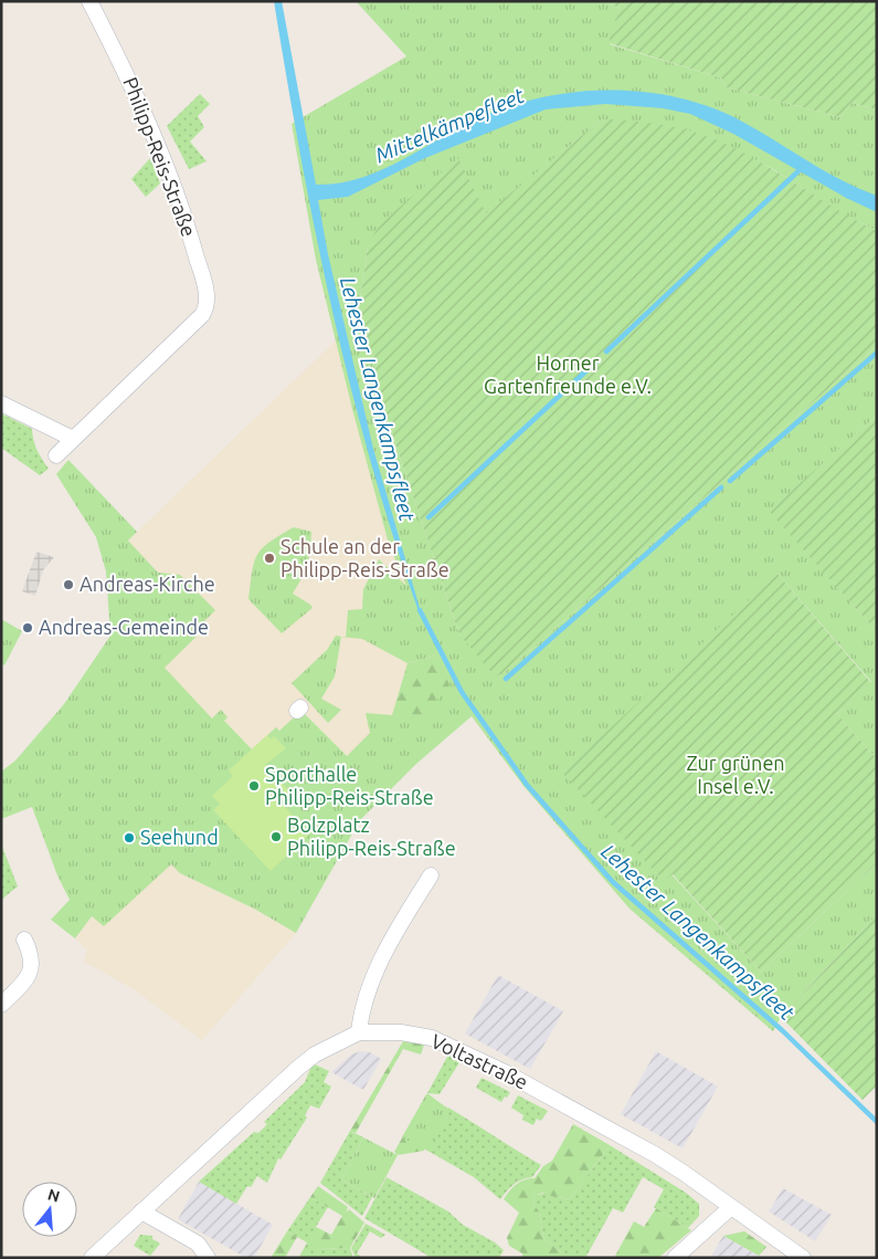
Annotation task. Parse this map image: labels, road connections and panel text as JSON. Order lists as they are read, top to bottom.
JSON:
{
  "streets": {
    "street": ["Philipp-Reis-Straße", "Voltastraße"]
  },
  "water": ["Mittelkämpefleet", "Lehester Langenkampsfleet"],
  "parks": ["Horner Gartenfreunde e.V.", "Zur grünen Insel e.V."],
  "places": [
    "Schule an der Philipp-Reis-Straße",
    "Andreas-Kirche",
    "Andreas-Gemeinde",
    "Sporthalle Philipp-Reis-Straße",
    "Bolzplatz Philipp-Reis-Straße",
    "Seehund"
  ],
  "north": "top"
}
